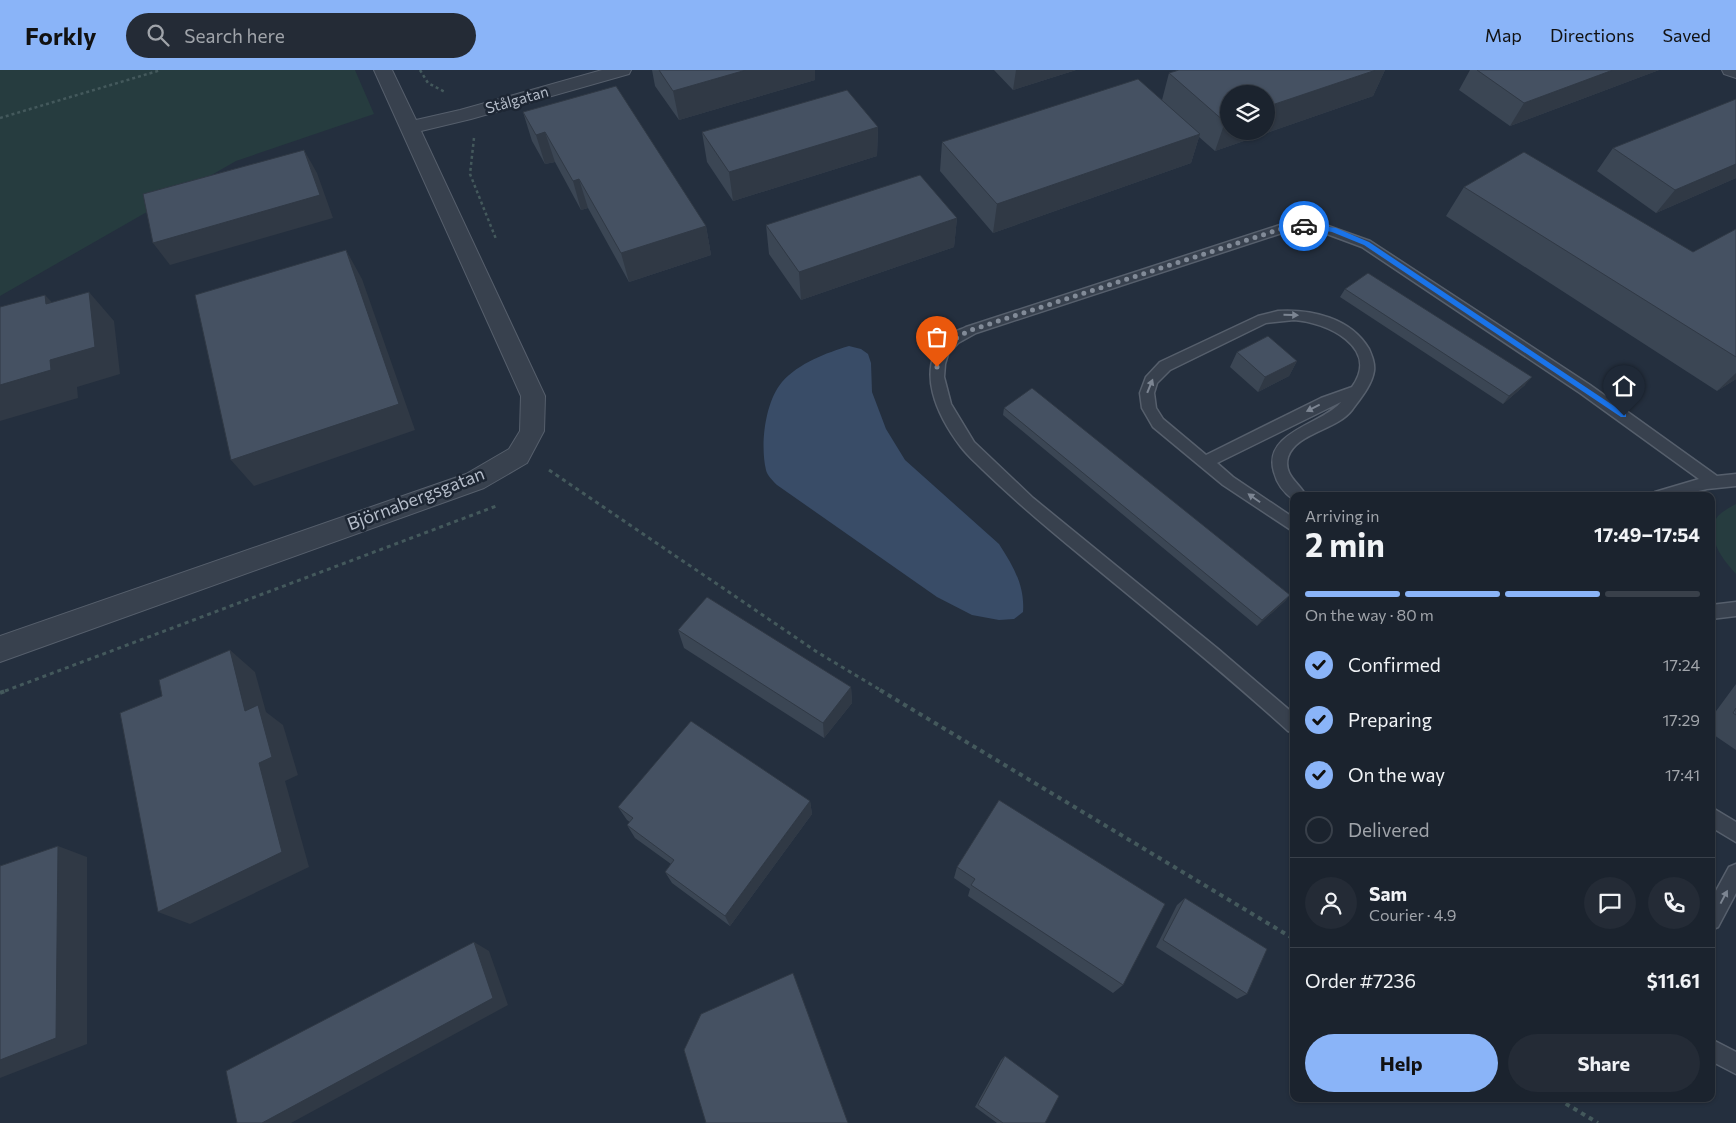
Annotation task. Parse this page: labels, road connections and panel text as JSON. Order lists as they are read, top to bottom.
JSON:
{
  "streets": {
    "street": ["Stålgatan", "Björnabergsgatan"]
  },
  "crossings": [
    ["Stålgatan", "Björnabergsgatan"]
  ],
  "page": {
    "header": "Forkly",
    "search": "Search here",
    "nav": ["Map", "Directions", "Saved"],
    "heading": ["2 min", "Arriving in", "17:49–17:54"],
    "panel": [
      "Sam",
      "Courier · 4.9",
      "Order #7236",
      "$11.61"
    ],
    "bar": "On the way · 80 m",
    "list": [
      ["Confirmed", "17:24"],
      ["Preparing", "17:29"],
      ["On the way", "17:41"],
      "Delivered"
    ],
    "buttons": ["Help", "Share"]
  }
}
